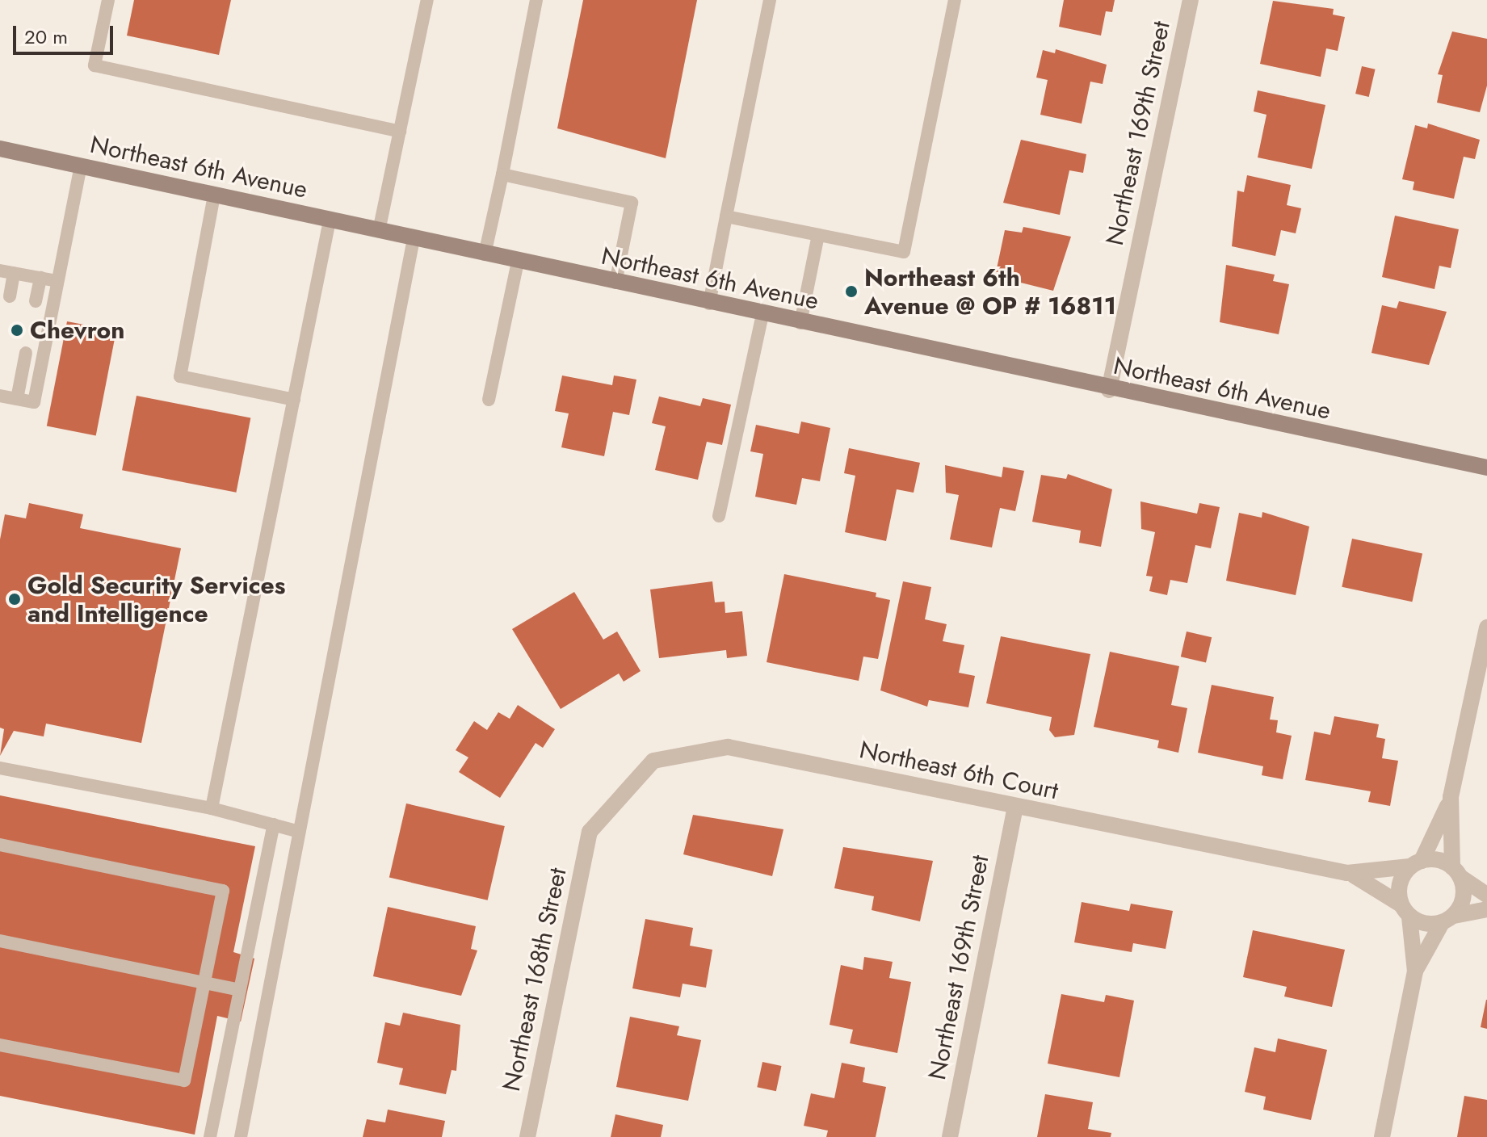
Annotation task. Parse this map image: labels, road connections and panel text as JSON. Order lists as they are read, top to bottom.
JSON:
{
  "streets": {
    "main road": ["Northeast 6th Avenue"],
    "street": ["Northeast 169th Street", "Northeast 6th Court", "Northeast 168th Street"]
  },
  "crossings": [
    ["Northeast 169th Street", "Northeast 6th Avenue"],
    ["Northeast 169th Street", "Northeast 6th Court"],
    ["Northeast 6th Court", "Northeast 168th Street"]
  ],
  "places": ["Northeast 6th Avenue @ OP # 16811", "Chevron", "Gold Security Services and Intelligence"],
  "scale_bar": "20 m"
}
